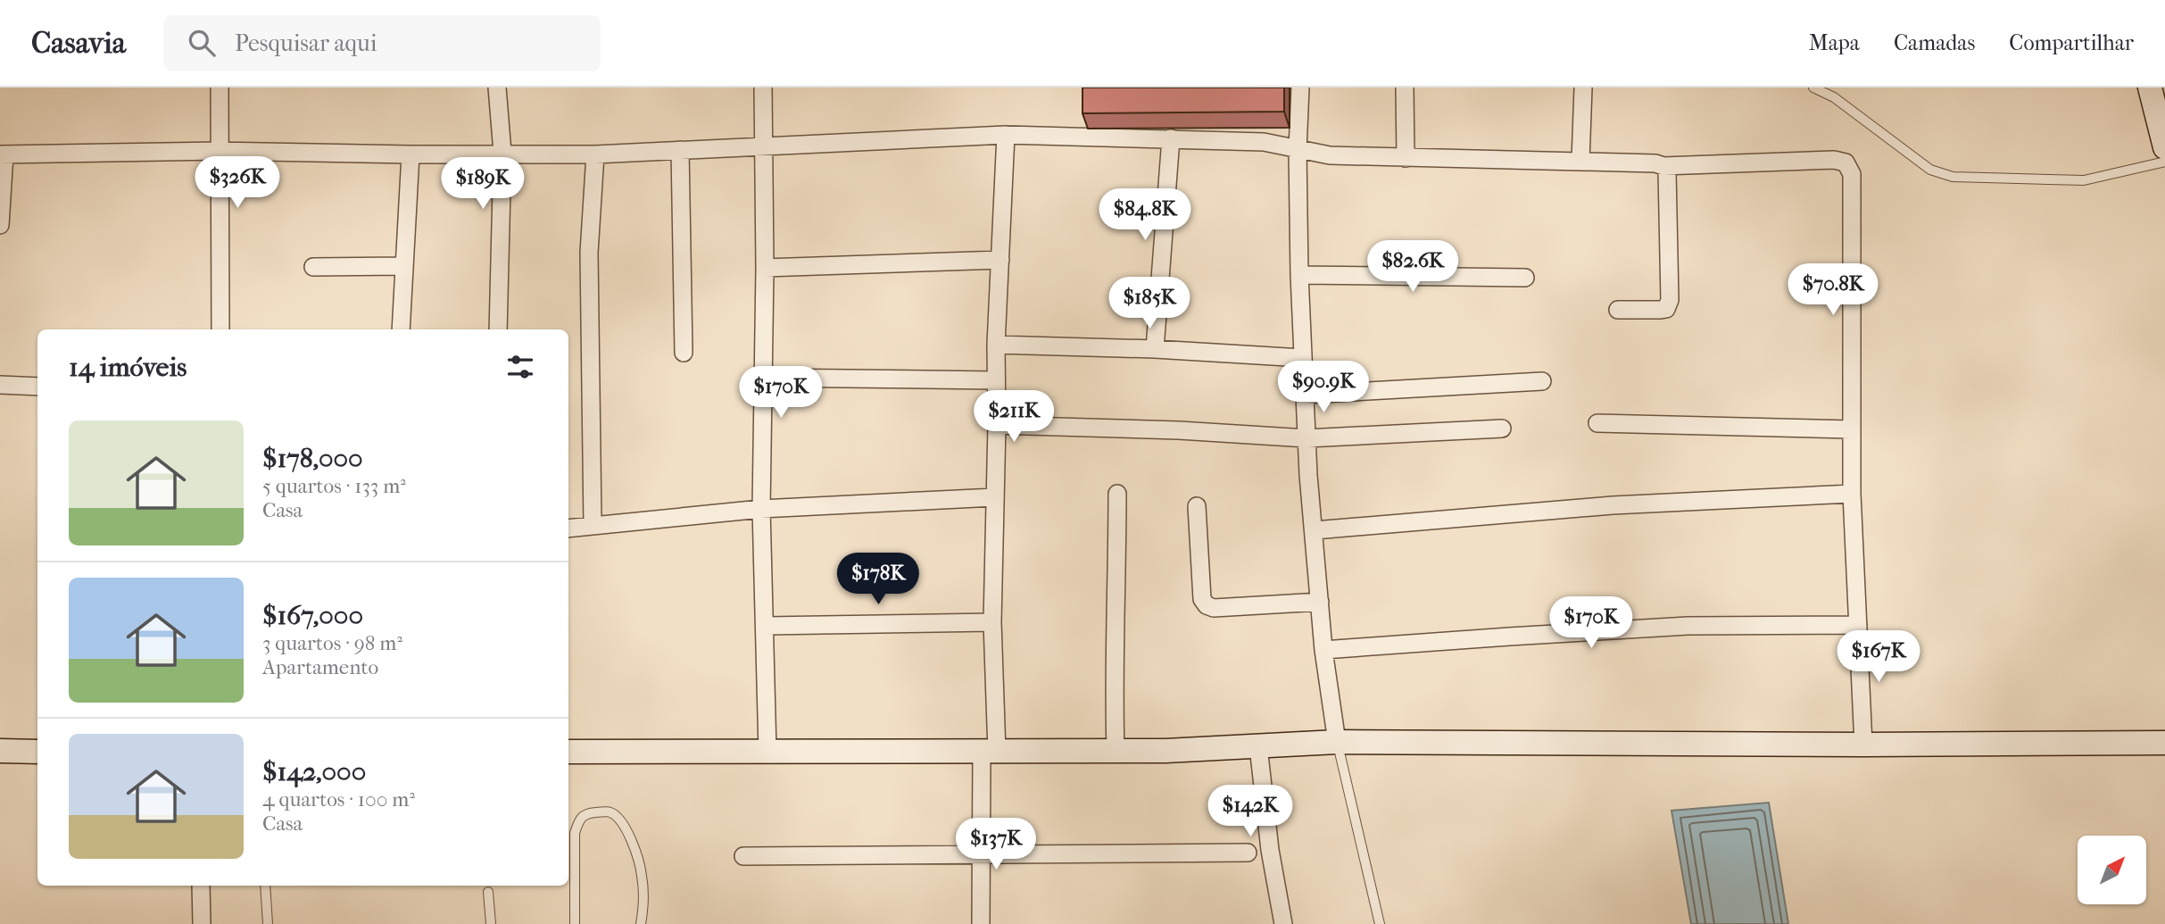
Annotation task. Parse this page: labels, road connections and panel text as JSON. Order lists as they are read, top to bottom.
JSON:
{
  "north": "top right",
  "page": {
    "header": "Casavia",
    "search": "Pesquisar aqui",
    "nav": ["Mapa", "Camadas", "Compartilhar"],
    "price": [
      "$326K",
      "$189K",
      "$84.8K",
      "$82.6K",
      "$70.8K",
      "$185K",
      "$90.9K",
      "$170K",
      "$211K",
      "$178K",
      "$170K",
      "$167K",
      "$142K",
      "$137K"
    ],
    "heading": "14 imóveis",
    "list": [
      {
        "name": "$178,000",
        "note": "5 quartos · 133 m² · Casa"
      },
      {
        "name": "$167,000",
        "note": "3 quartos · 98 m² · Apartamento"
      },
      {
        "name": "$142,000",
        "note": "4 quartos · 100 m² · Casa"
      }
    ]
  }
}
